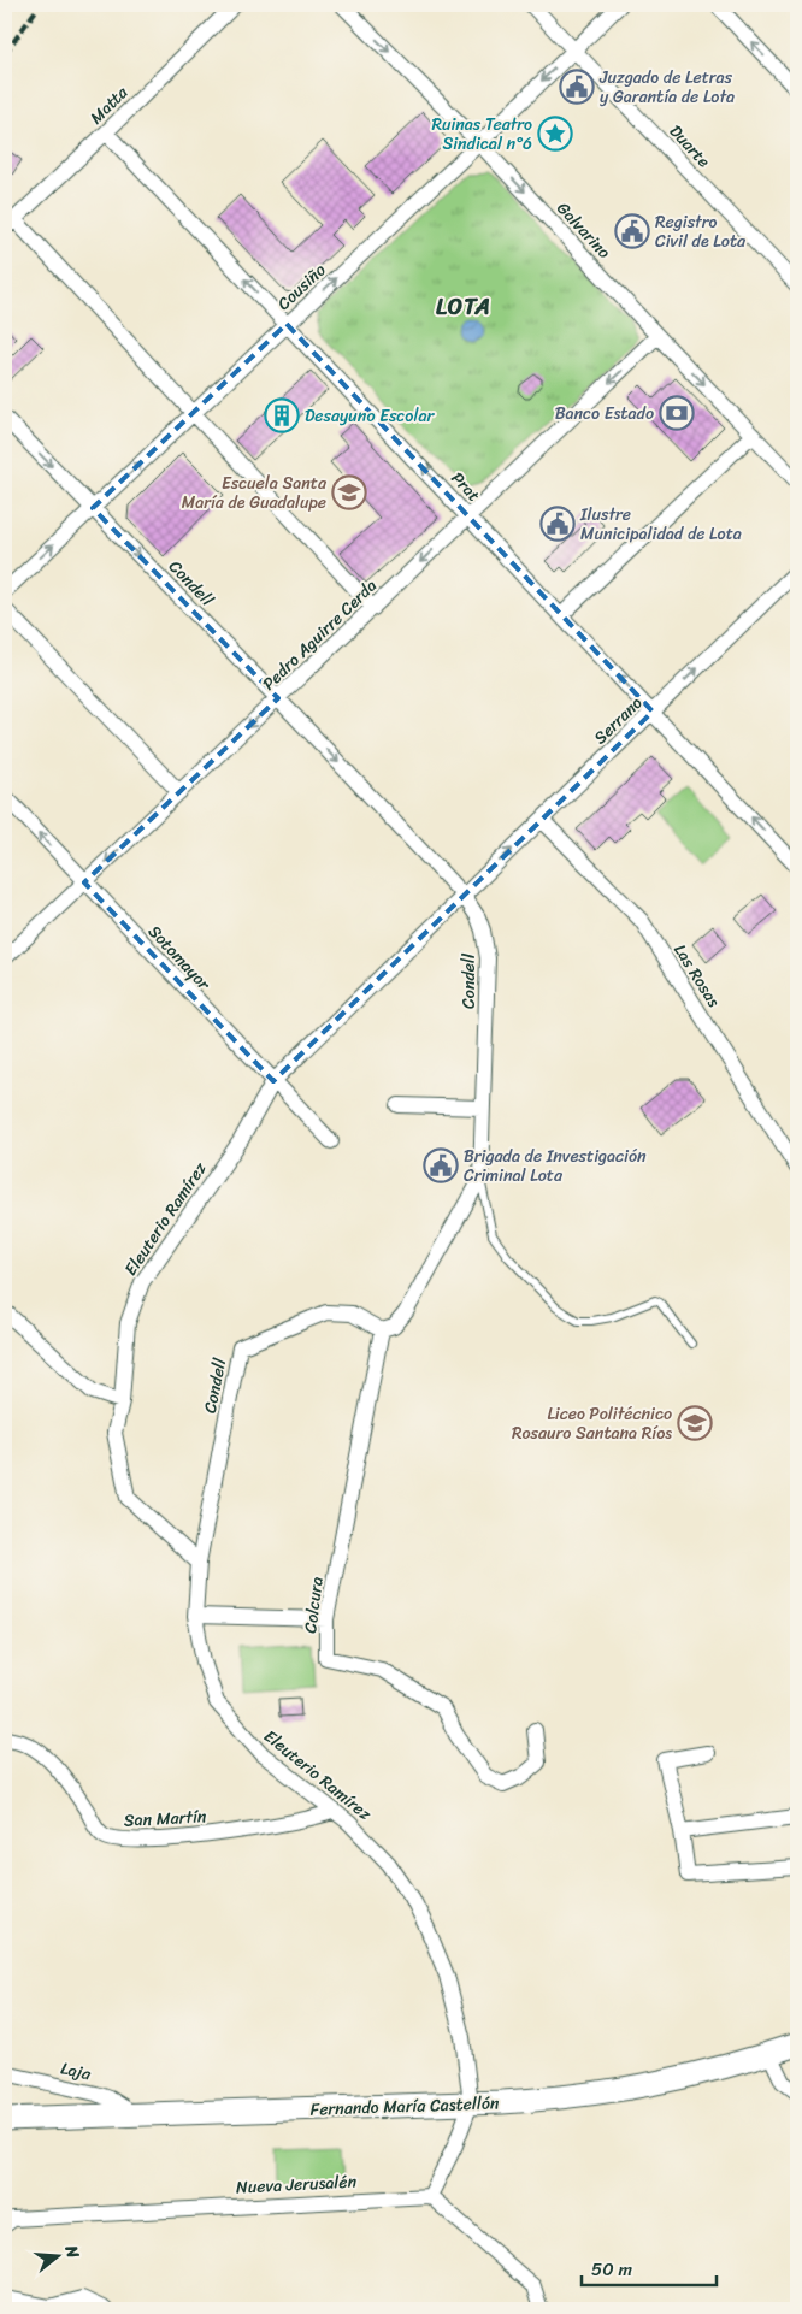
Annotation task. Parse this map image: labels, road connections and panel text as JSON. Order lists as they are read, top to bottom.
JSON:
{
  "streets": {
    "main road": ["Fernando María Castellón"],
    "street": [
      "Matta",
      "Duarte",
      "Galvarino",
      "Cousiño",
      "Prat",
      "Condell",
      "Pedro Aguirre Cerda",
      "Serrano",
      "Sotomayor",
      "Las Rosas",
      "Eleuterio Ramírez",
      "Colcura",
      "San Martín",
      "Laja",
      "Nueva Jerusalén"
    ]
  },
  "crossings": [
    ["Matta", "Prat"],
    ["Duarte", "Cousiño"],
    ["Galvarino", "Cousiño"],
    ["Galvarino", "Pedro Aguirre Cerda"],
    ["Cousiño", "Prat"],
    ["Cousiño", "Condell"],
    ["Prat", "Pedro Aguirre Cerda"],
    ["Prat", "Serrano"],
    ["Condell", "Pedro Aguirre Cerda"],
    ["Condell", "Serrano"],
    ["Condell", "Eleuterio Ramírez"],
    ["Condell", "Colcura"],
    ["Pedro Aguirre Cerda", "Sotomayor"],
    ["Serrano", "Las Rosas"],
    ["Serrano", "Eleuterio Ramírez"],
    ["Sotomayor", "Eleuterio Ramírez"],
    ["Eleuterio Ramírez", "San Martín"],
    ["Eleuterio Ramírez", "Fernando María Castellón"],
    ["Laja", "Fernando María Castellón"]
  ],
  "one_way": ["Galvarino", "Pedro Aguirre Cerda"],
  "districts": ["LOTA"],
  "places": {
    "public building": [
      "Juzgado de Letras y Garantía de Lota",
      "Registro Civil de Lota",
      "Ilustre Municipalidad de Lota",
      "Brigada de Investigación Criminal Lota"
    ],
    "place": ["Ruinas Teatro Sindical n°6"],
    "bank": ["Banco Estado"],
    "building": ["Desayuno Escolar"],
    "school or university": ["Escuela Santa María de Guadalupe", "Liceo Politécnico Rosauro Santana Ríos"]
  },
  "scale_bar": "50 m",
  "north": "right"
}
